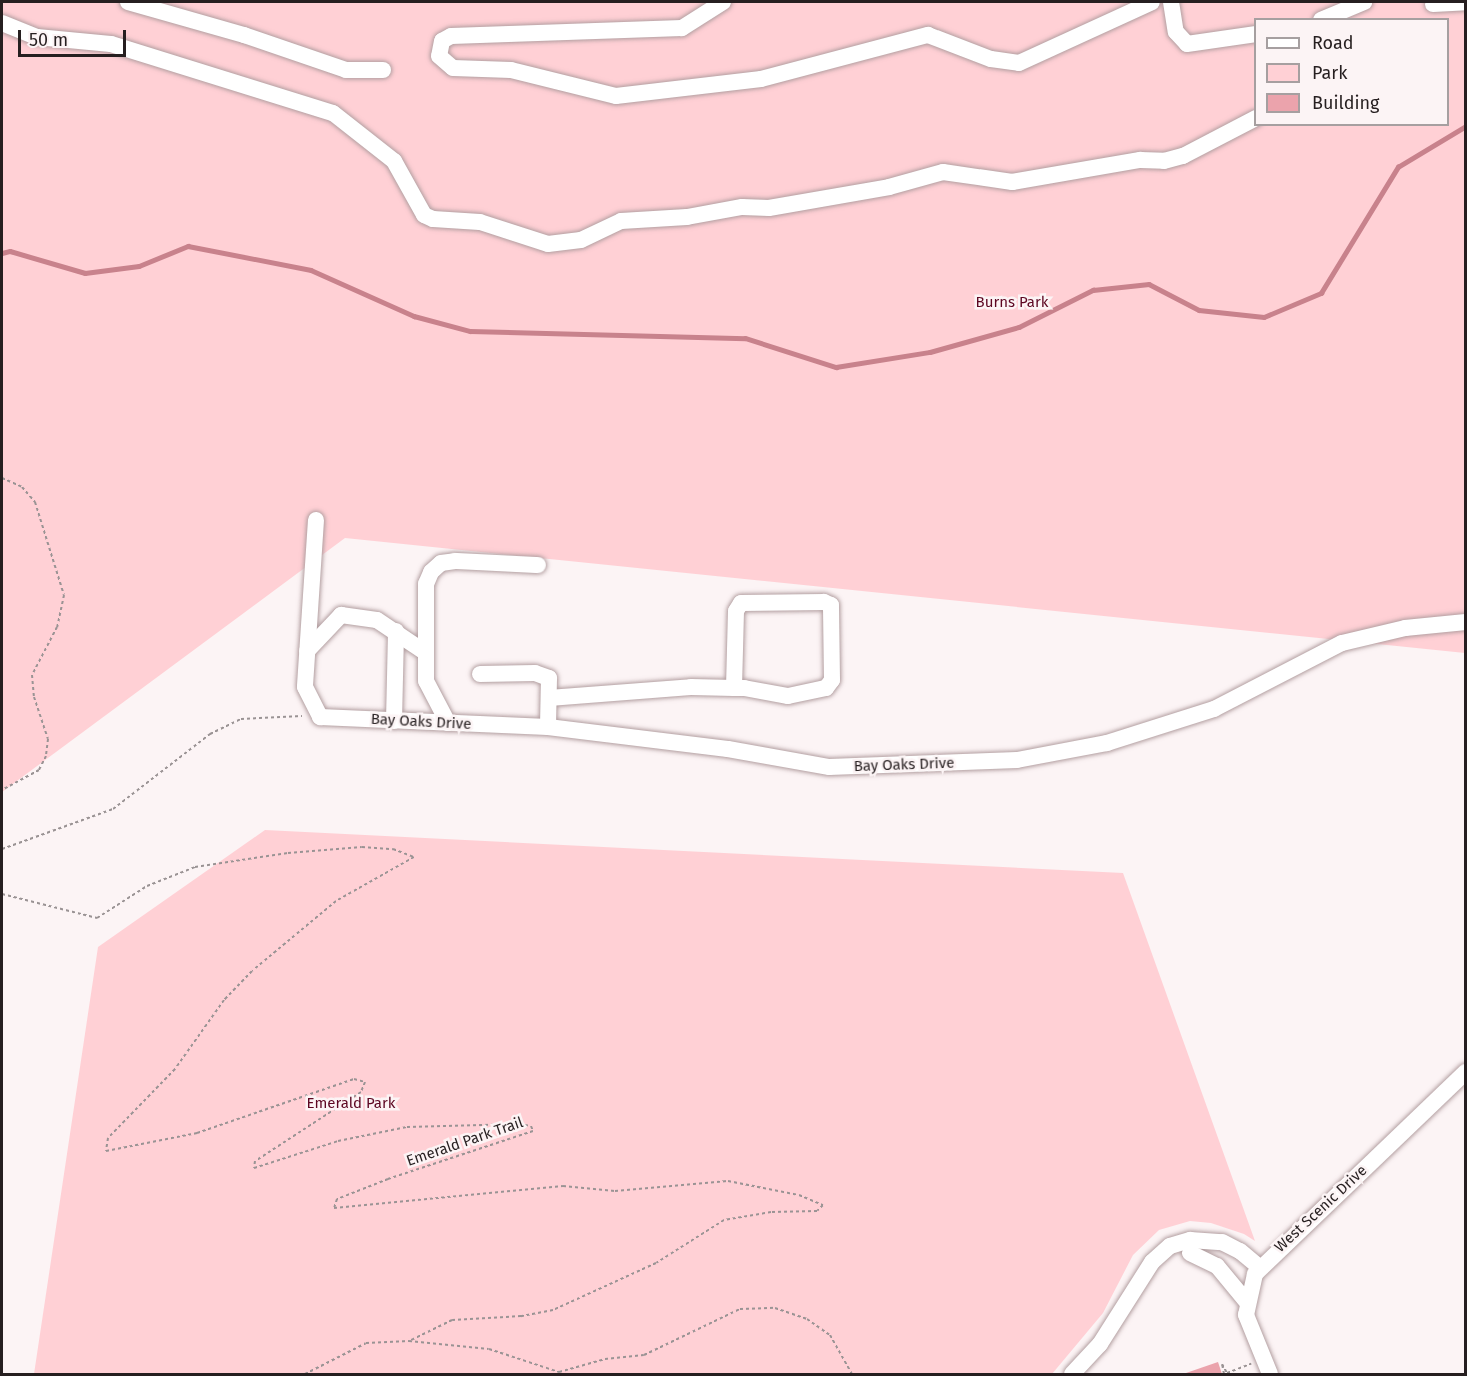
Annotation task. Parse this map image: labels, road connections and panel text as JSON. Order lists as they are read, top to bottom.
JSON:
{
  "streets": {
    "street": ["Bay Oaks Drive", "West Scenic Drive"],
    "path": ["Emerald Park Trail"]
  },
  "parks": ["Burns Park", "Emerald Park"],
  "legend": ["Road", "Park", "Building"],
  "scale_bar": "50 m"
}
